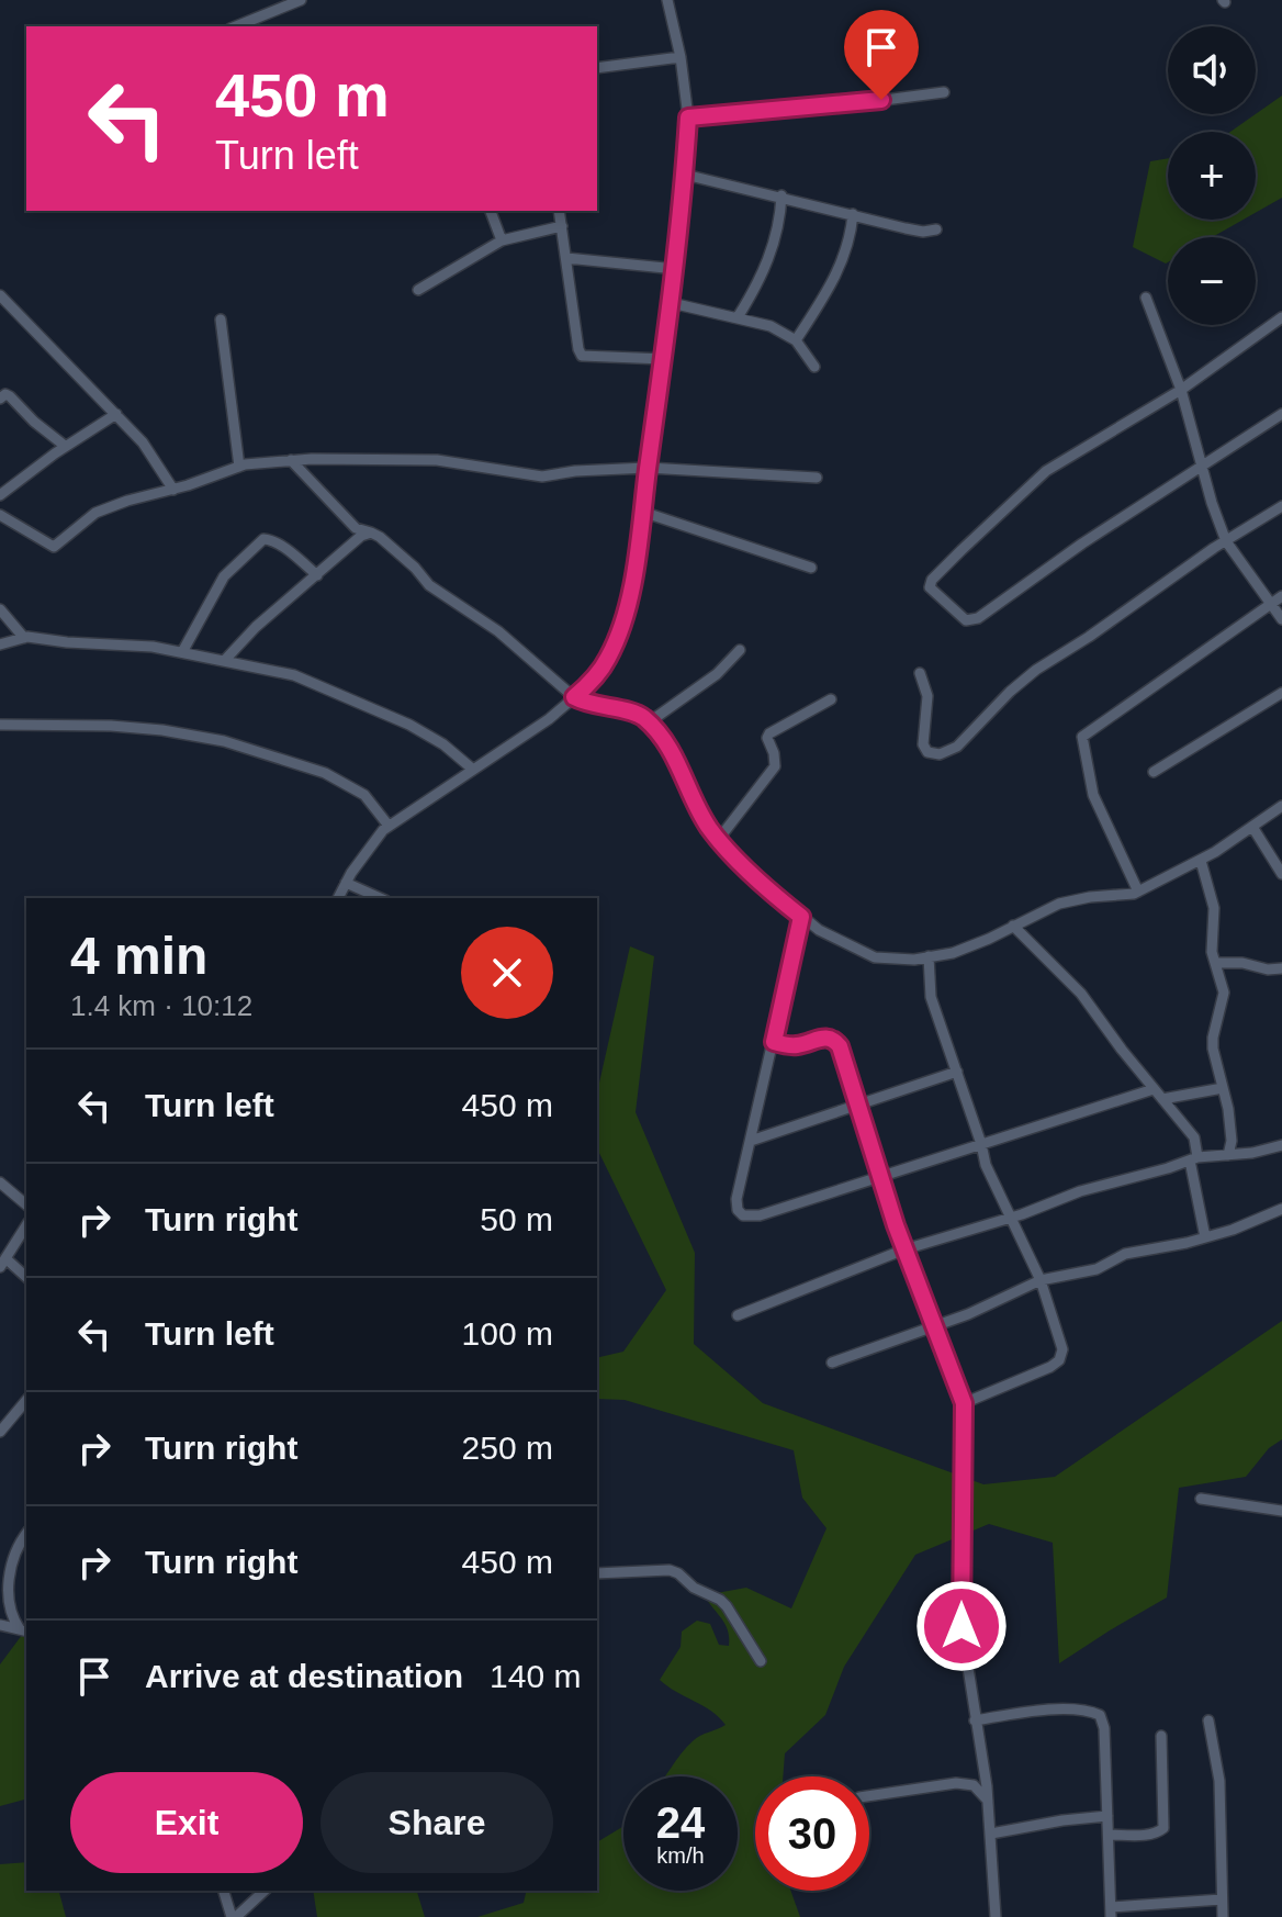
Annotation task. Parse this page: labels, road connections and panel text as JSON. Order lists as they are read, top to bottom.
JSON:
{
  "page": {
    "map_buttons": ["+", "−"],
    "turn": ["450 m", "Turn left"],
    "heading": ["4 min", "1.4 km · 10:12"],
    "list": [
      {
        "name": "Turn left",
        "value": "450 m"
      },
      {
        "name": "Turn right",
        "value": "50 m"
      },
      {
        "name": "Turn left",
        "value": "100 m"
      },
      {
        "name": "Turn right",
        "value": "250 m"
      },
      {
        "name": "Turn right",
        "value": "450 m"
      },
      {
        "name": "Arrive at destination",
        "value": "140 m"
      }
    ],
    "buttons": ["Exit", "Share"],
    "speed": "24 km/h",
    "limit": "30"
  }
}
